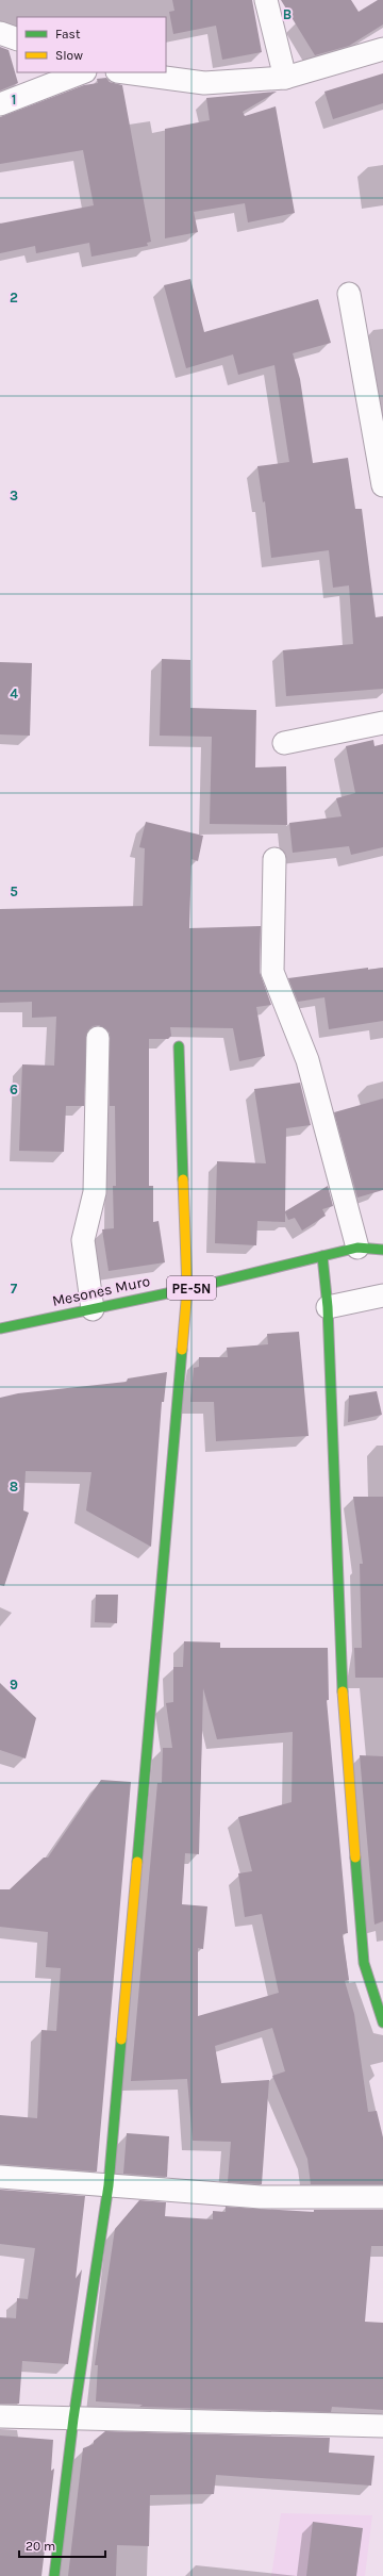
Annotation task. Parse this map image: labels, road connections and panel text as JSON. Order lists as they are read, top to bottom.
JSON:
{
  "streets": {
    "main road": ["PE-5N", "Mesones Muro"]
  },
  "legend": ["Fast", "Slow"],
  "scale_bar": "20 m",
  "grid": {
    "columns": ["B"],
    "rows": [
      "1",
      "2",
      "3",
      "4",
      "5",
      "6",
      "7",
      "8",
      "9"
    ]
  }
}
